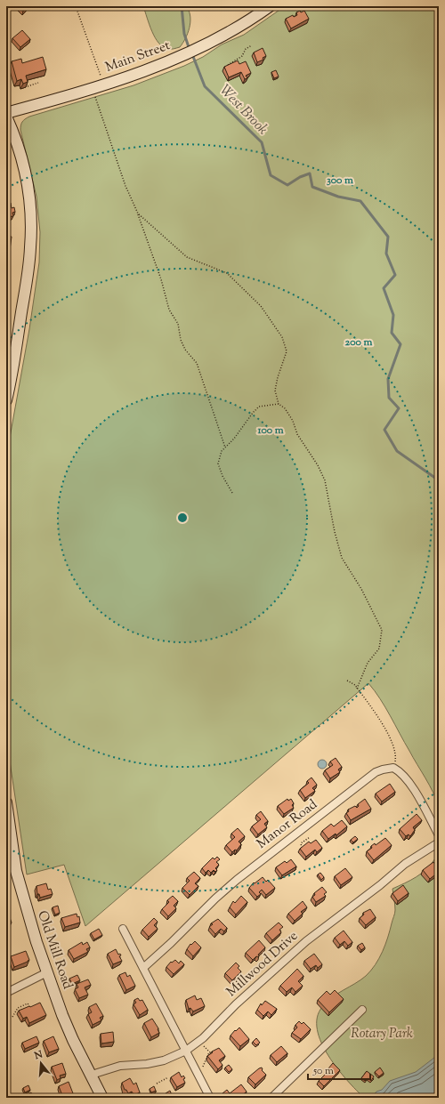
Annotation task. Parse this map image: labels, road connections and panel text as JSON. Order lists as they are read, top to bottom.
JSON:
{
  "streets": {
    "main road": ["Main Street", "Old Mill Road"],
    "street": ["Manor Road", "Millwood Drive"]
  },
  "crossings": [
    ["Old Mill Road", "Millwood Drive"]
  ],
  "water": ["West Brook"],
  "parks": ["Rotary Park"],
  "scale_bar": "50 m",
  "north": "top",
  "rings": ["300 m", "200 m", "100 m"]
}
